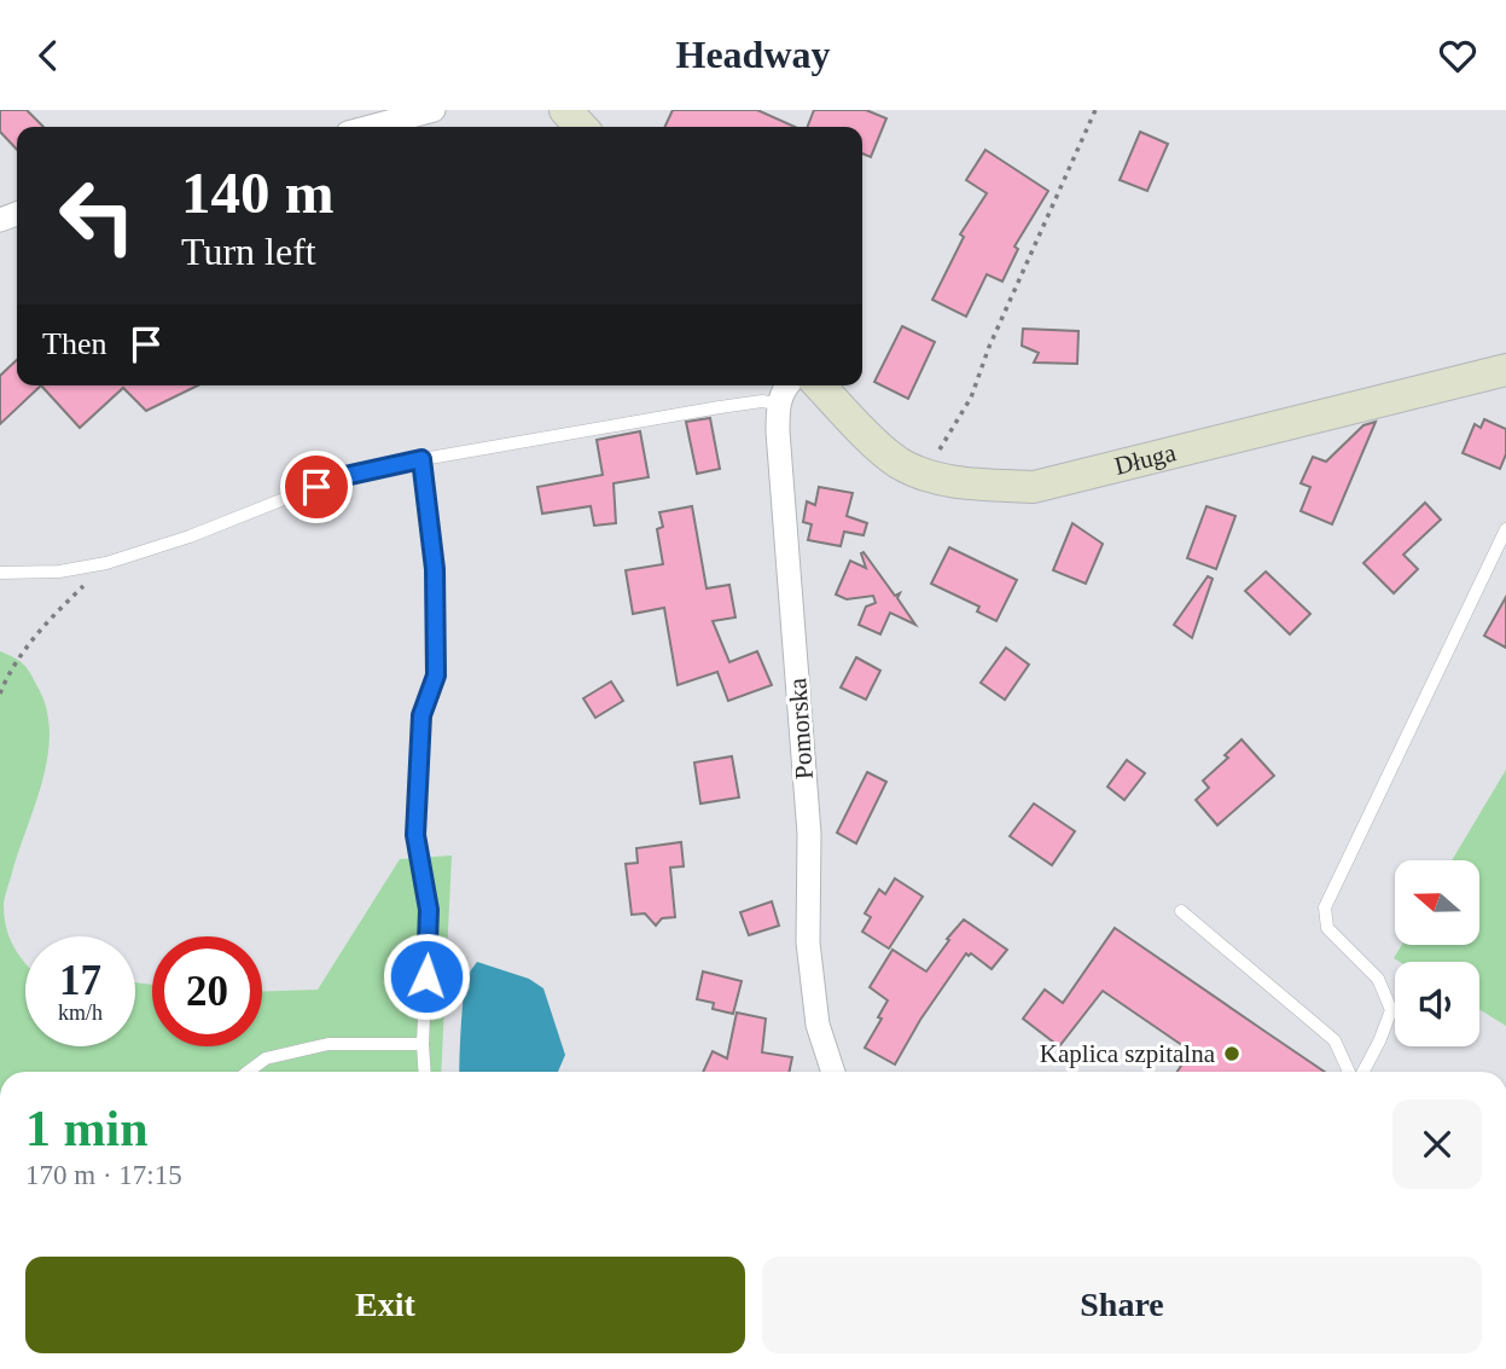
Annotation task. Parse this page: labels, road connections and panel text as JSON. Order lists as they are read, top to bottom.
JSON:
{
  "streets": {
    "street": ["Długa", "Pomorska"]
  },
  "places": ["Kaplica szpitalna"],
  "north": "left",
  "page": {
    "header": "Headway",
    "turn": ["140 m", "Turn left"],
    "then": "Then",
    "speed": "17 km/h",
    "limit": "20",
    "heading": ["1 min", "170 m · 17:15"],
    "buttons": ["Exit", "Share"]
  }
}
